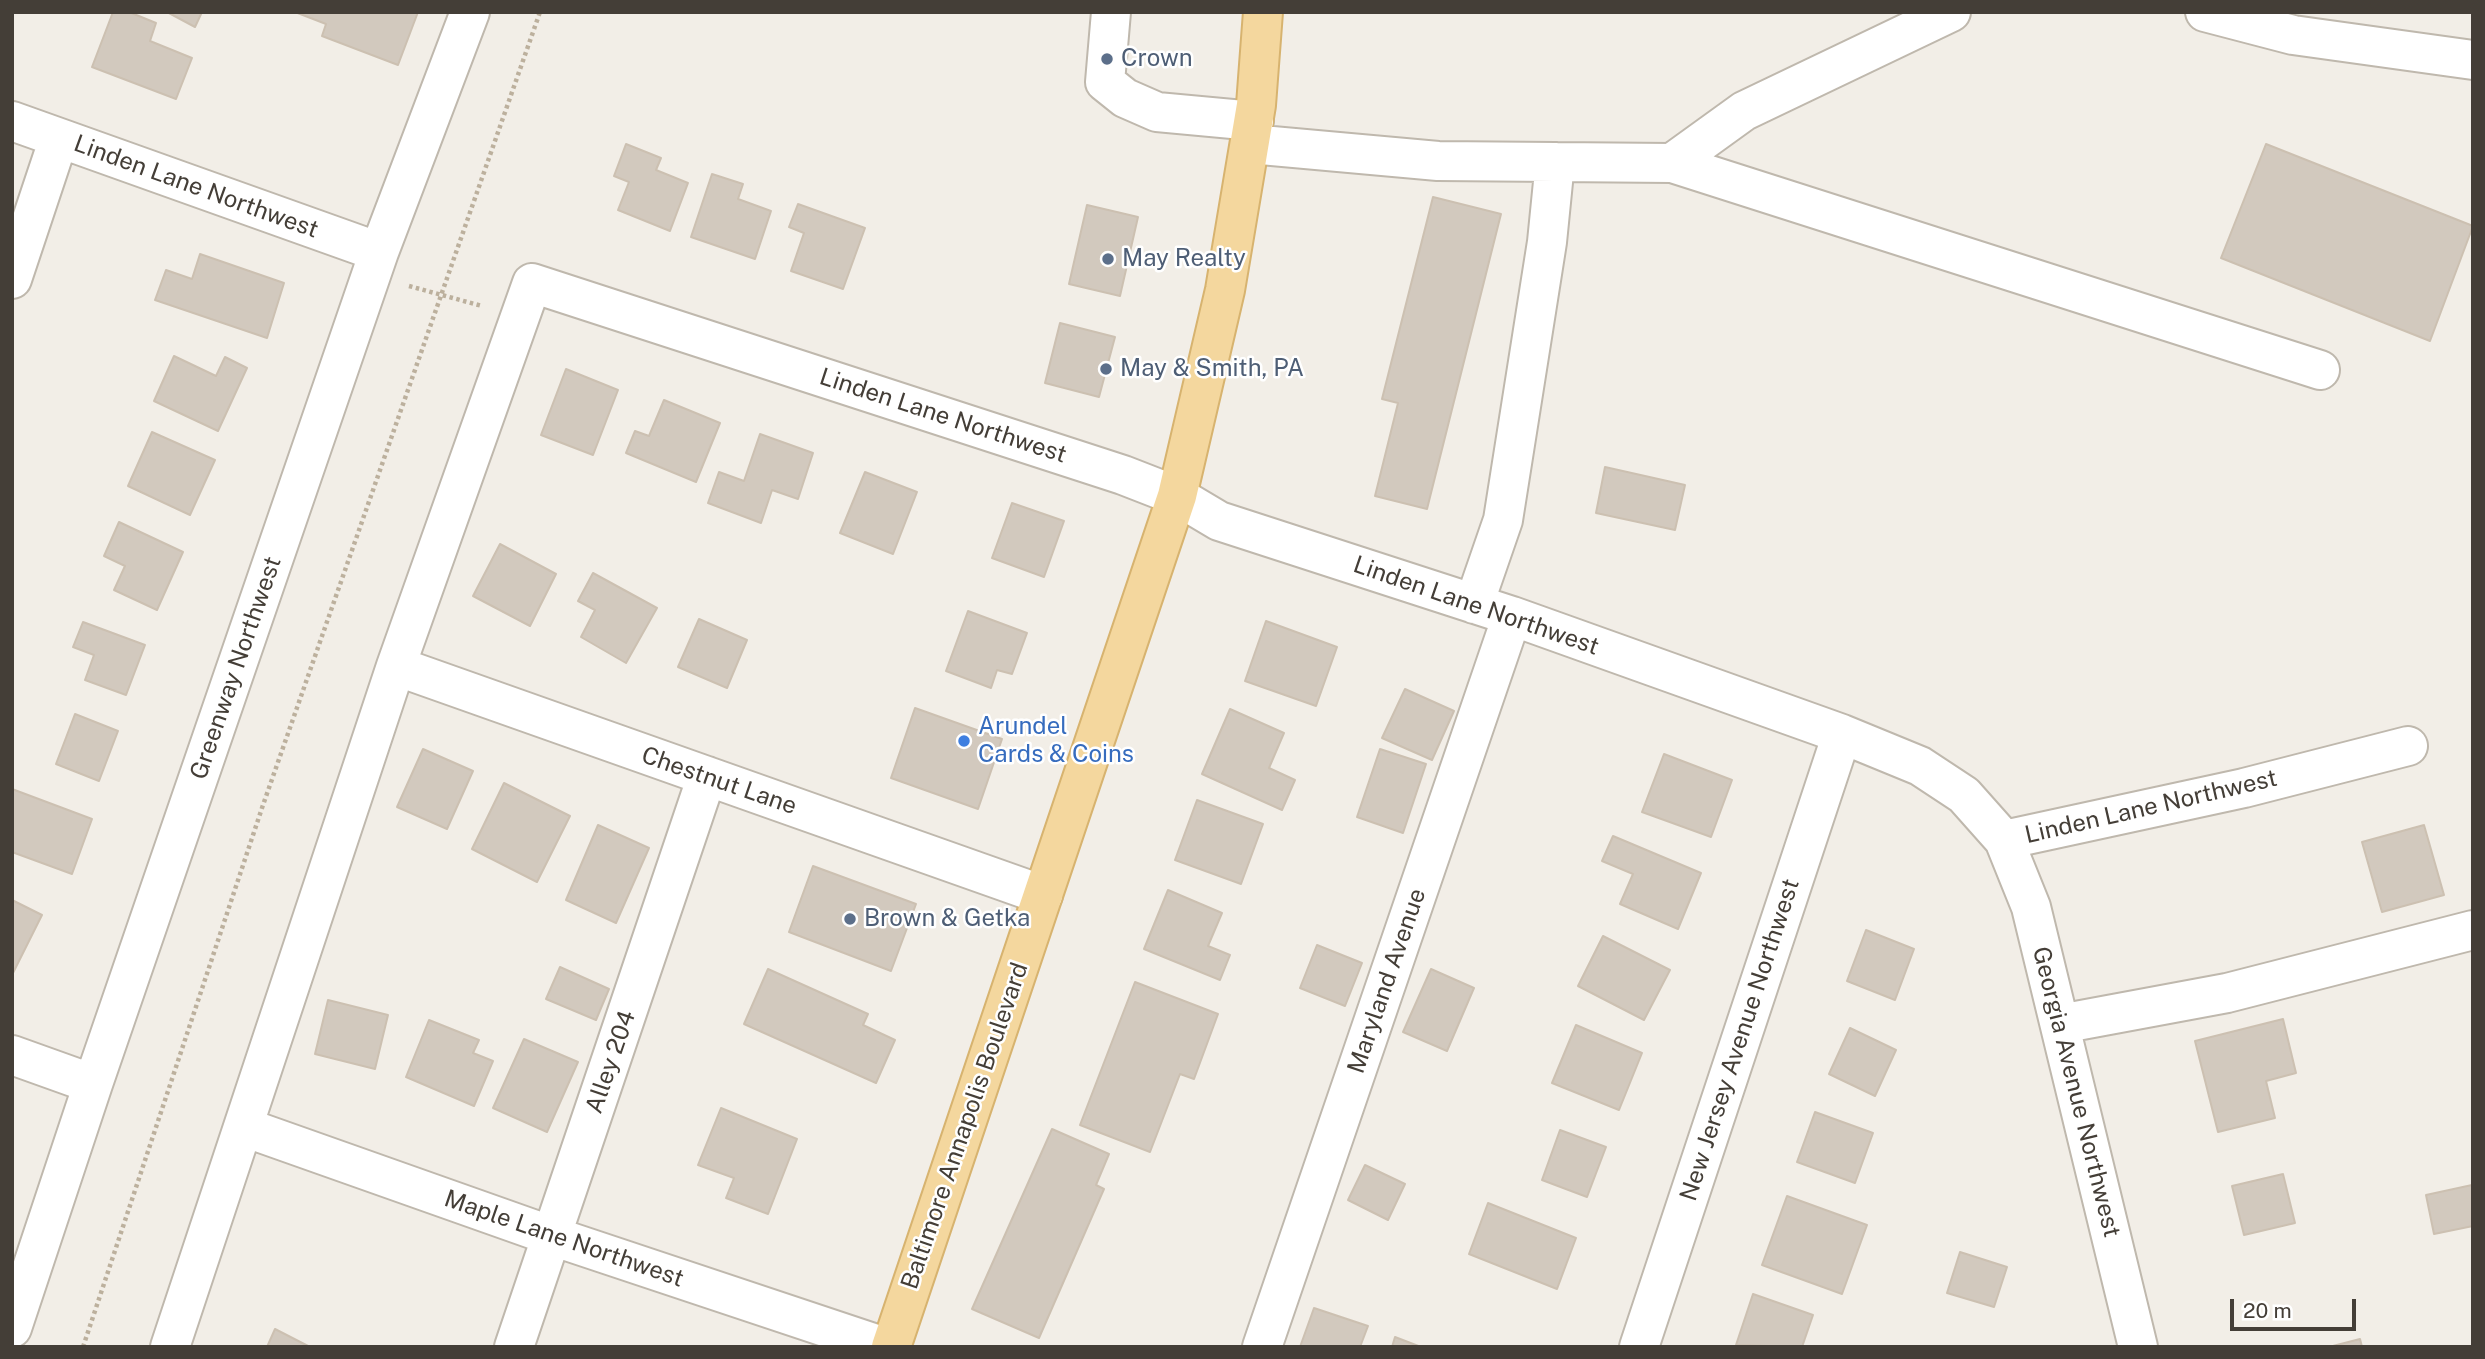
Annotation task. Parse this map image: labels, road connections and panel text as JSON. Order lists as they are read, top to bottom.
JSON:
{
  "streets": {
    "main road": ["Baltimore Annapolis Boulevard"],
    "street": [
      "Linden Lane Northwest",
      "Greenway Northwest",
      "Chestnut Lane",
      "Maryland Avenue",
      "New Jersey Avenue Northwest",
      "Alley 204",
      "Georgia Avenue Northwest",
      "Maple Lane Northwest"
    ]
  },
  "crossings": [
    ["Linden Lane Northwest", "Greenway Northwest"],
    ["Linden Lane Northwest", "Maryland Avenue"],
    ["Linden Lane Northwest", "New Jersey Avenue Northwest"],
    ["Linden Lane Northwest", "Georgia Avenue Northwest"],
    ["Linden Lane Northwest", "Baltimore Annapolis Boulevard"],
    ["Chestnut Lane", "Alley 204"],
    ["Chestnut Lane", "Baltimore Annapolis Boulevard"],
    ["Alley 204", "Maple Lane Northwest"]
  ],
  "places": [
    "Crown",
    "May Realty",
    "May & Smith, PA",
    "Arundel Cards & Coins",
    "Brown & Getka"
  ],
  "scale_bar": "20 m"
}
